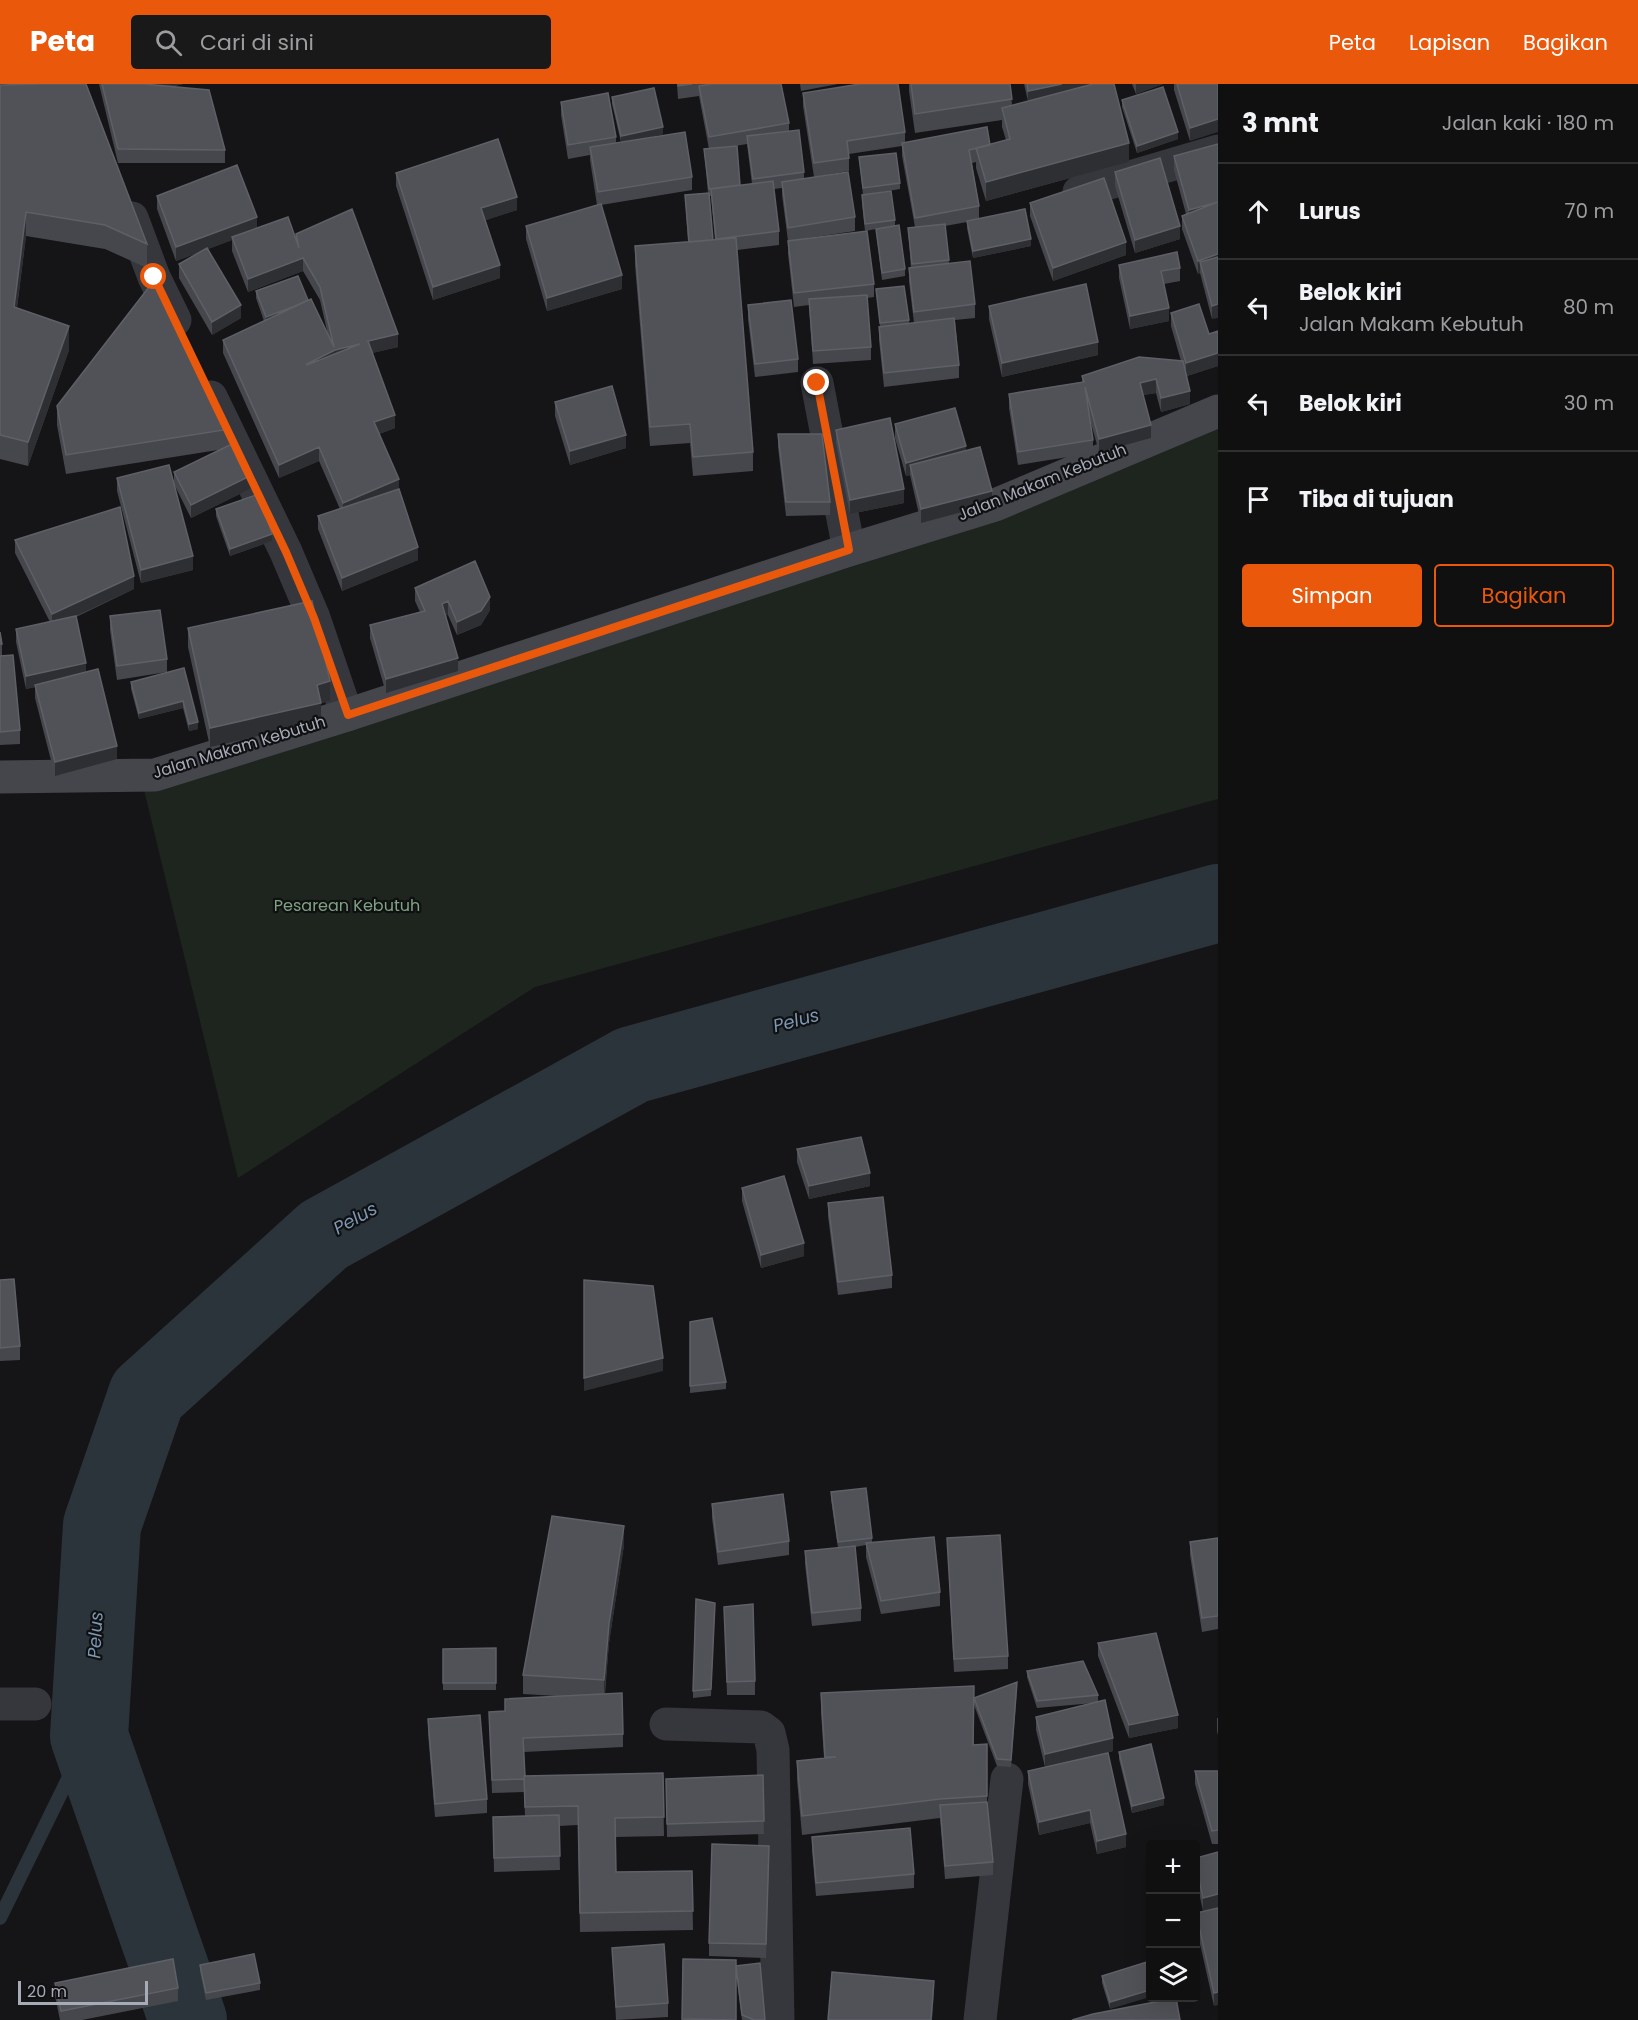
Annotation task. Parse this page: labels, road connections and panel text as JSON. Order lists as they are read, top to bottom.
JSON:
{
  "streets": {
    "street": ["Jalan Makam Kebutuh"]
  },
  "water": ["Pelus"],
  "parks": ["Pesarean Kebutuh"],
  "scale_bar": "20 m",
  "page": {
    "header": "Peta",
    "search": "Cari di sini",
    "nav": ["Peta", "Lapisan", "Bagikan"],
    "heading": ["3 mnt", "Jalan kaki · 180 m"],
    "list": [
      ["Lurus", "70 m"],
      ["Belok kiri", "Jalan Makam Kebutuh", "80 m"],
      ["Belok kiri", "30 m"],
      "Tiba di tujuan"
    ],
    "buttons": ["Simpan", "Bagikan"],
    "map_buttons": ["+", "−"],
    "scale": "20 m"
  }
}
